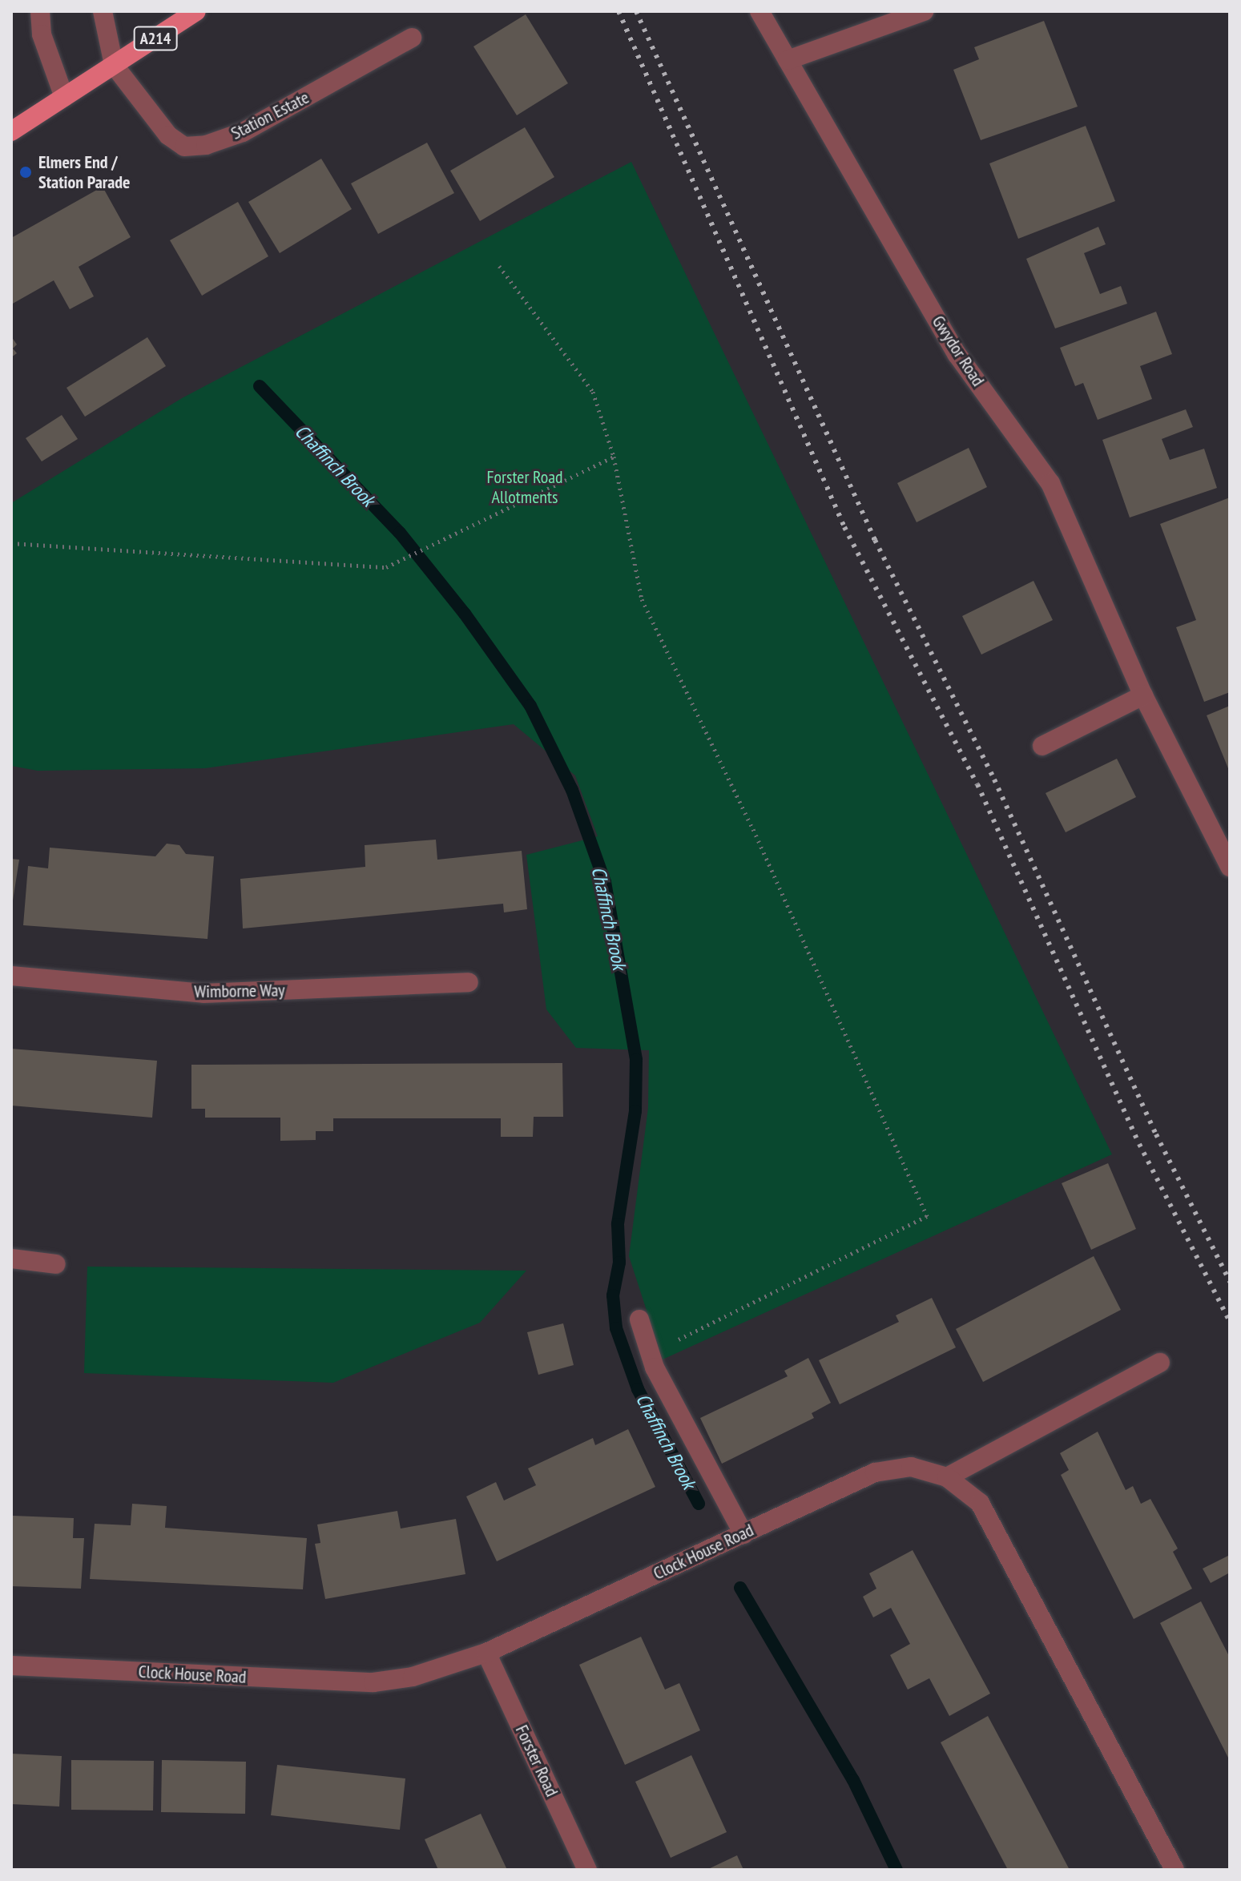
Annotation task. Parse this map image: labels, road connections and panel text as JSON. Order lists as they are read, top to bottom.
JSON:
{
  "streets": {
    "main road": ["A214"],
    "street": [
      "Station Estate",
      "Gwydor Road",
      "Wimborne Way",
      "Clock House Road",
      "Forster Road"
    ]
  },
  "crossings": [
    ["A214", "Station Estate"],
    ["Clock House Road", "Forster Road"]
  ],
  "water": ["Chaffinch Brook"],
  "parks": ["Forster Road Allotments"],
  "places": ["Elmers End / Station Parade"]
}
